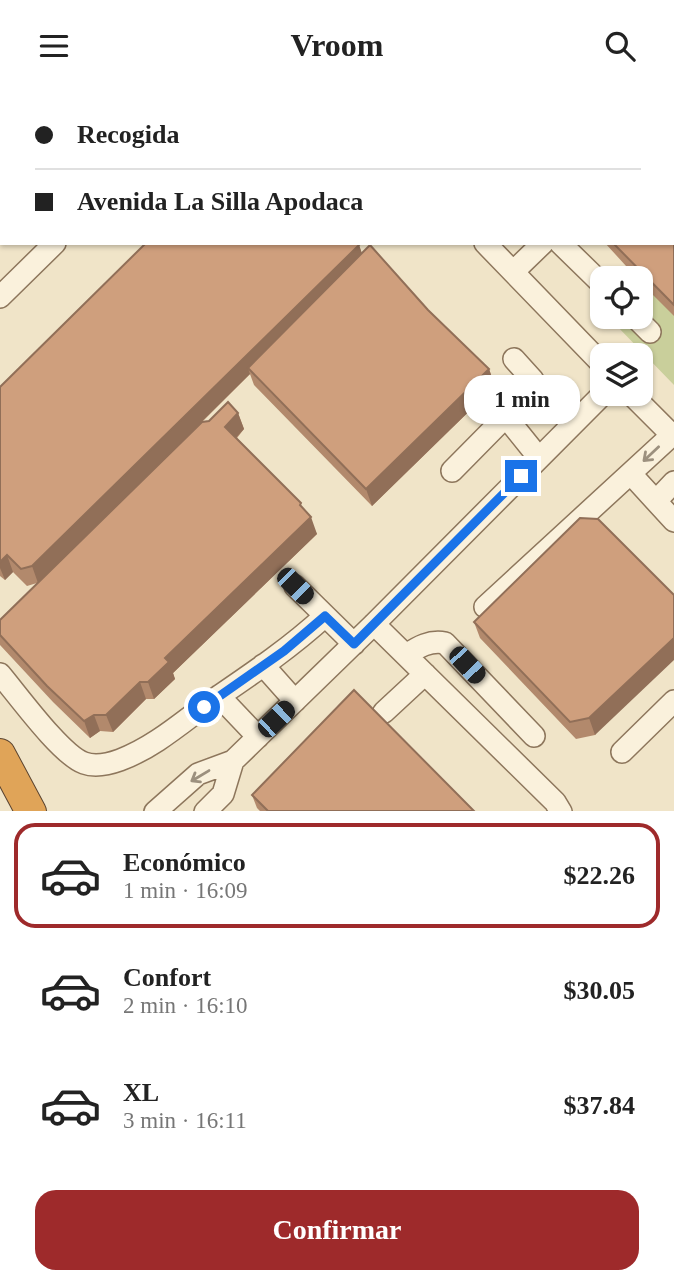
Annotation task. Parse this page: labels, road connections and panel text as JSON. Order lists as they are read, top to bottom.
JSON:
{
  "page": {
    "header": "Vroom",
    "banner": ["Recogida", "Avenida La Silla Apodaca"],
    "bubble": "1 min",
    "list": [
      {
        "name": "Económico",
        "note": "1 min · 16:09",
        "value": "$22.26"
      },
      {
        "name": "Confort",
        "note": "2 min · 16:10",
        "value": "$30.05"
      },
      {
        "name": "XL",
        "note": "3 min · 16:11",
        "value": "$37.84"
      }
    ],
    "buttons": "Confirmar"
  }
}
